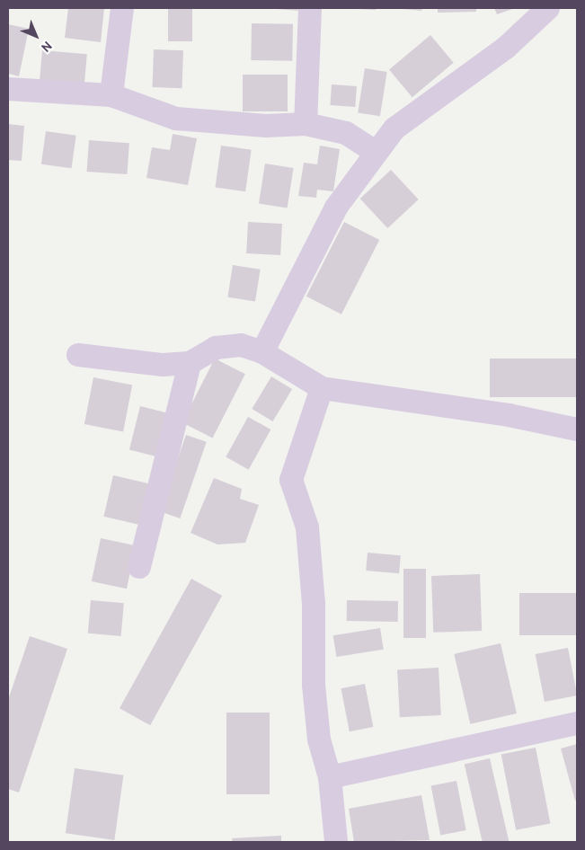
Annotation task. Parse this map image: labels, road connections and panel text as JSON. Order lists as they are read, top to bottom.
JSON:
{
  "north": "bottom right"
}
